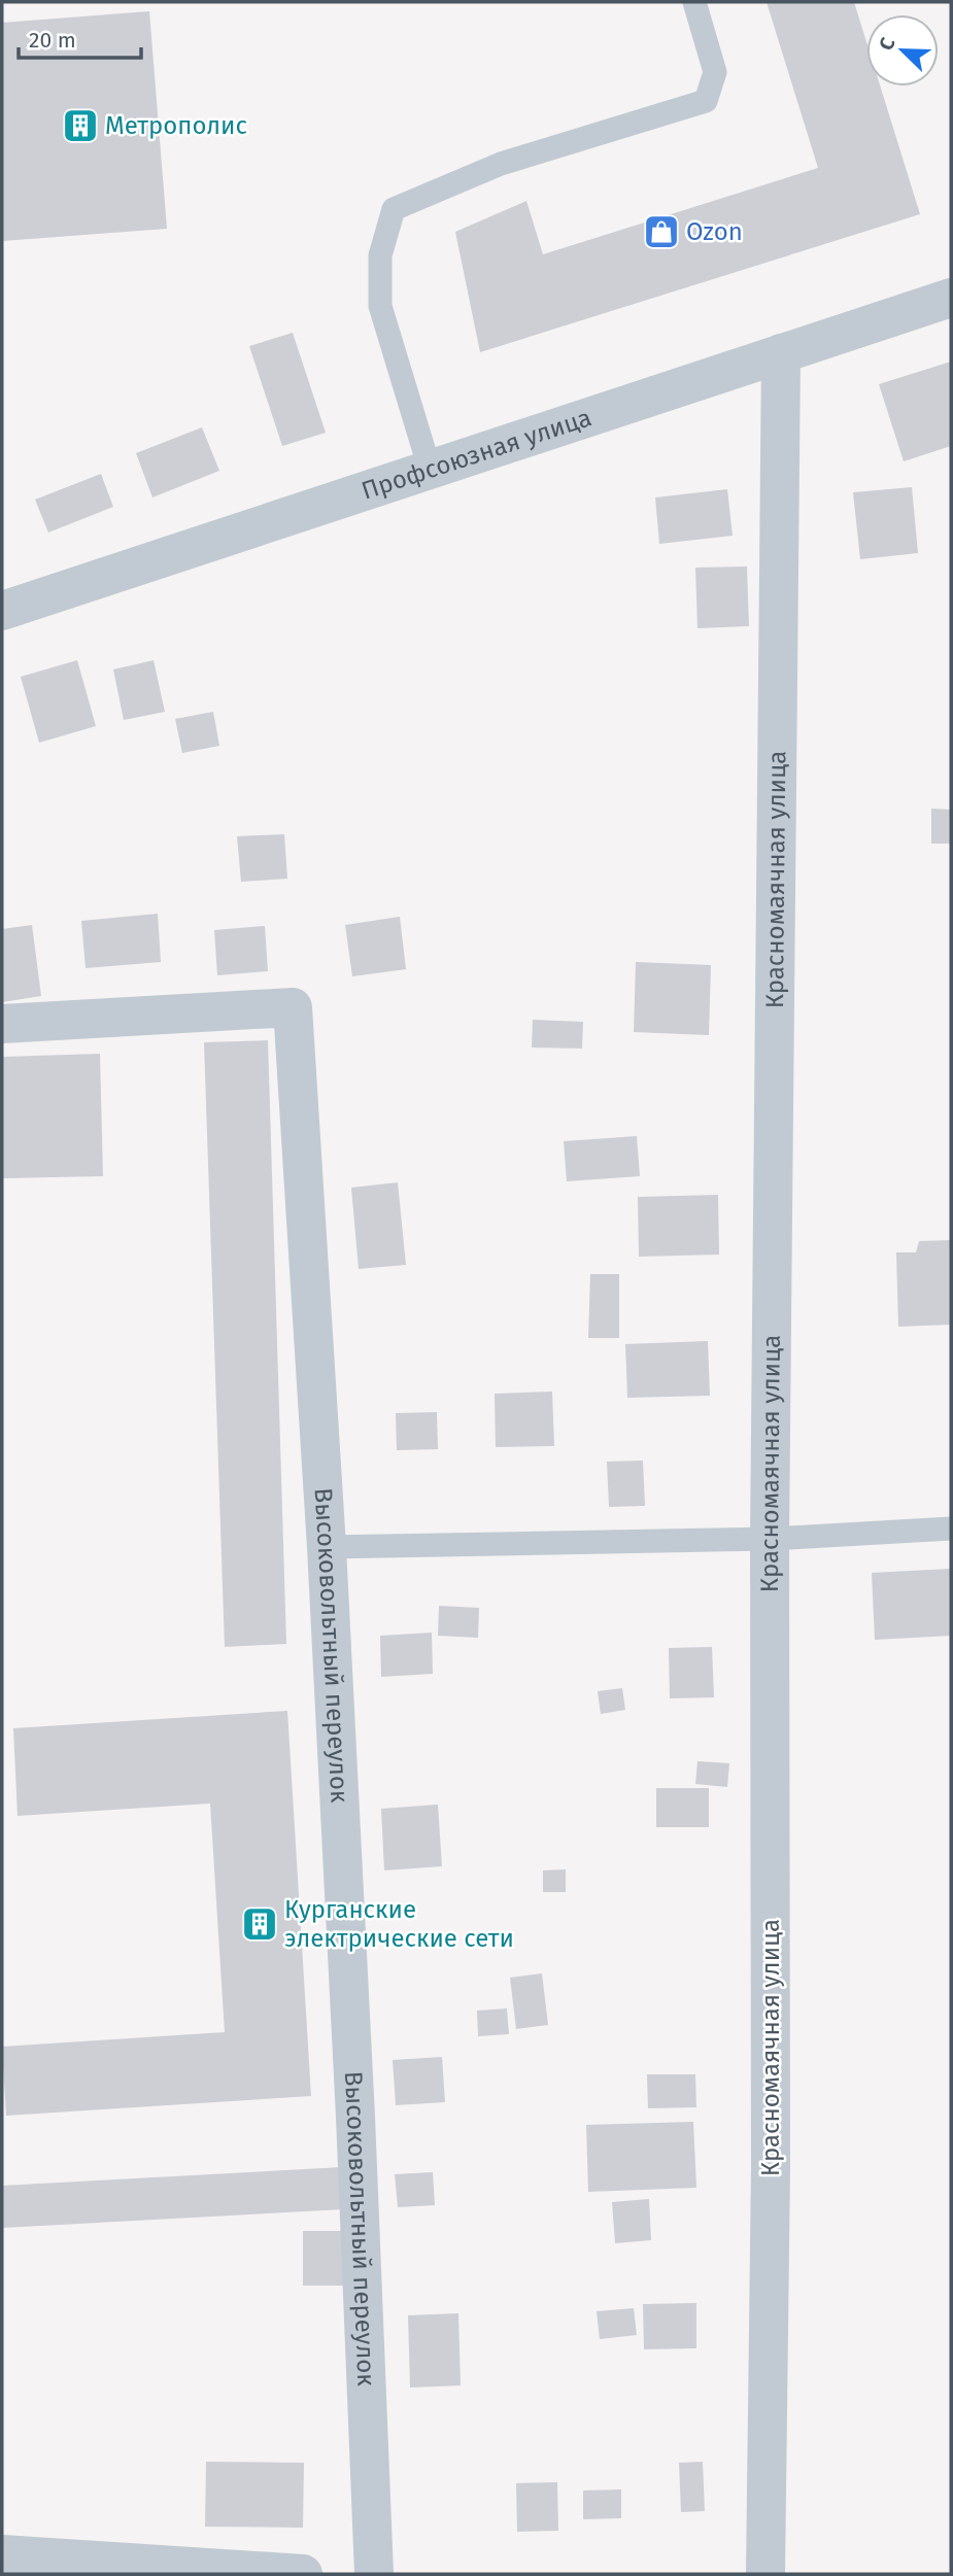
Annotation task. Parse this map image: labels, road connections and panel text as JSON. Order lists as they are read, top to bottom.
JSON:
{
  "streets": {
    "street": ["Профсоюзная улица", "Красномаячная улица", "Высоковольтный переулок"]
  },
  "crossings": [
    ["Профсоюзная улица", "Красномаячная улица"]
  ],
  "places": {
    "building": ["Метрополис", "Курганские электрические сети"],
    "shop": ["Ozon"]
  },
  "scale_bar": "20 m",
  "north": "top left"
}
